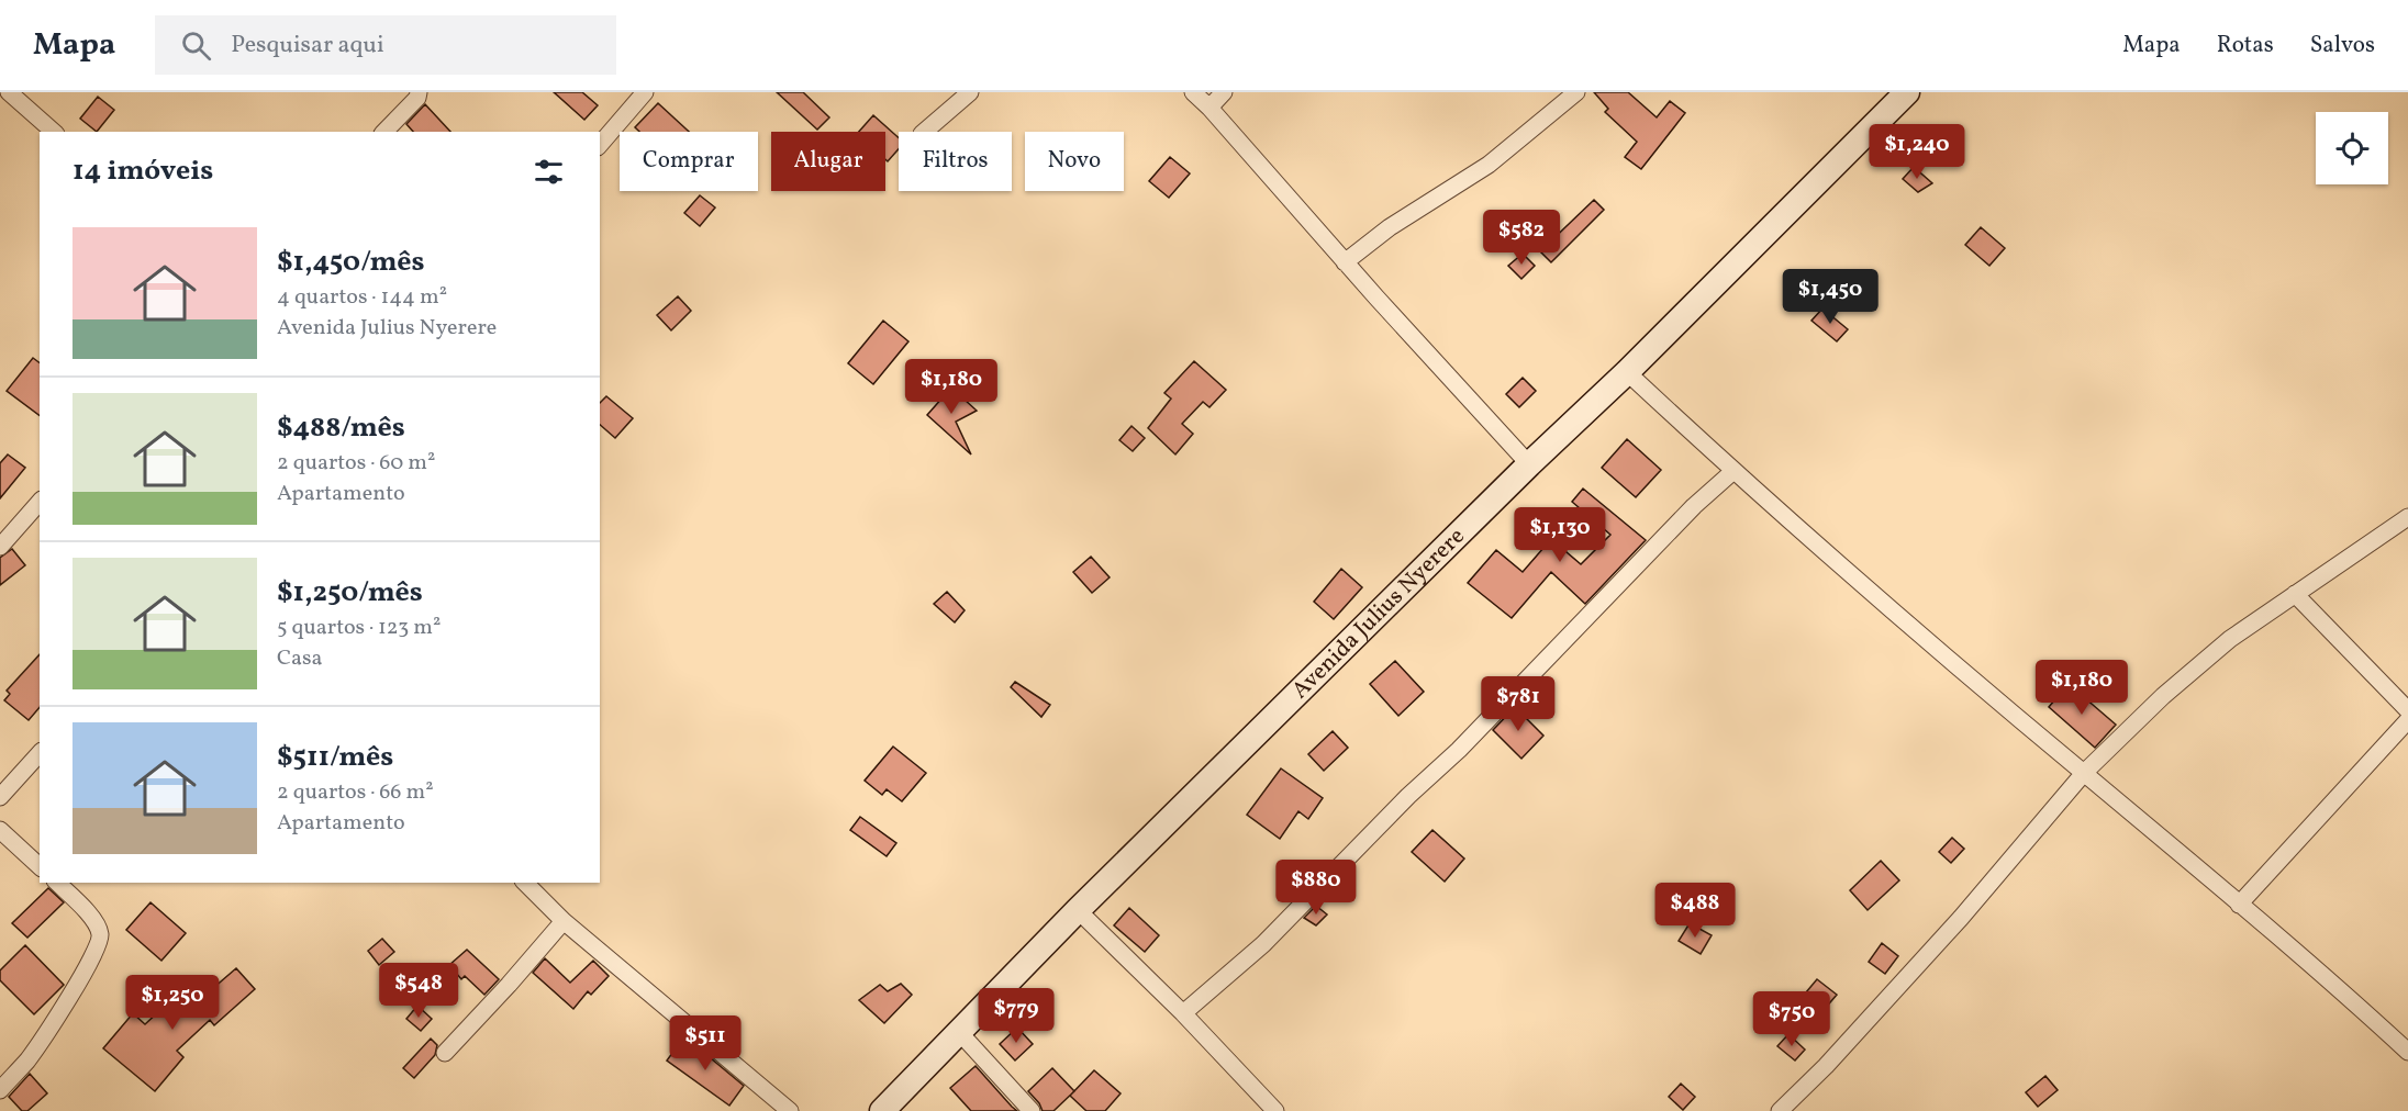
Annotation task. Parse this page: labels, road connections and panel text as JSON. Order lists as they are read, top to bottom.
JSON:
{
  "streets": {
    "street": ["Avenida Julius Nyerere"]
  },
  "page": {
    "header": "Mapa",
    "search": "Pesquisar aqui",
    "nav": ["Mapa", "Rotas", "Salvos"],
    "price": [
      "$1,240",
      "$582",
      "$1,450",
      "$1,180",
      "$1,130",
      "$1,180",
      "$781",
      "$880",
      "$488",
      "$548",
      "$1,250",
      "$779",
      "$750",
      "$511"
    ],
    "chip": [
      "Comprar",
      "Alugar",
      "Filtros",
      "Novo"
    ],
    "heading": "14 imóveis",
    "list": [
      {
        "name": "$1,450/mês",
        "note": "4 quartos · 144 m² · Avenida Julius Nyerere"
      },
      {
        "name": "$488/mês",
        "note": "2 quartos · 60 m² · Apartamento"
      },
      {
        "name": "$1,250/mês",
        "note": "5 quartos · 123 m² · Casa"
      },
      {
        "name": "$511/mês",
        "note": "2 quartos · 66 m² · Apartamento"
      }
    ]
  }
}
